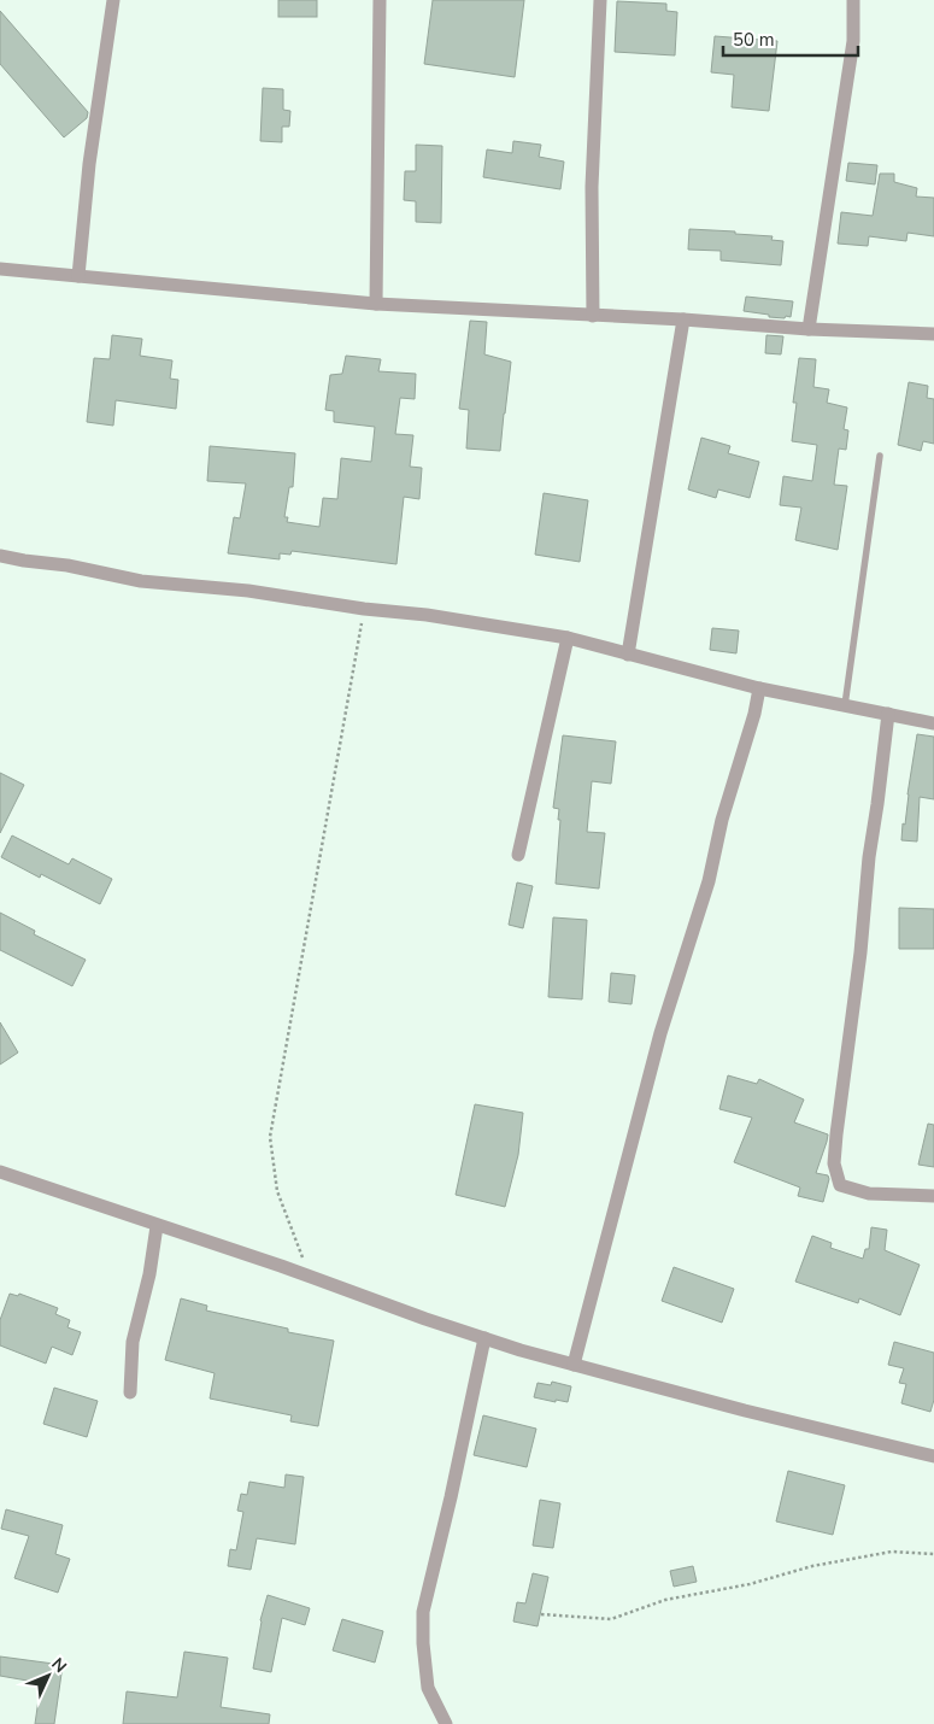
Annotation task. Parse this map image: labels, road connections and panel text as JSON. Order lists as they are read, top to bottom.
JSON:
{
  "scale_bar": "50 m",
  "north": "top right"
}
